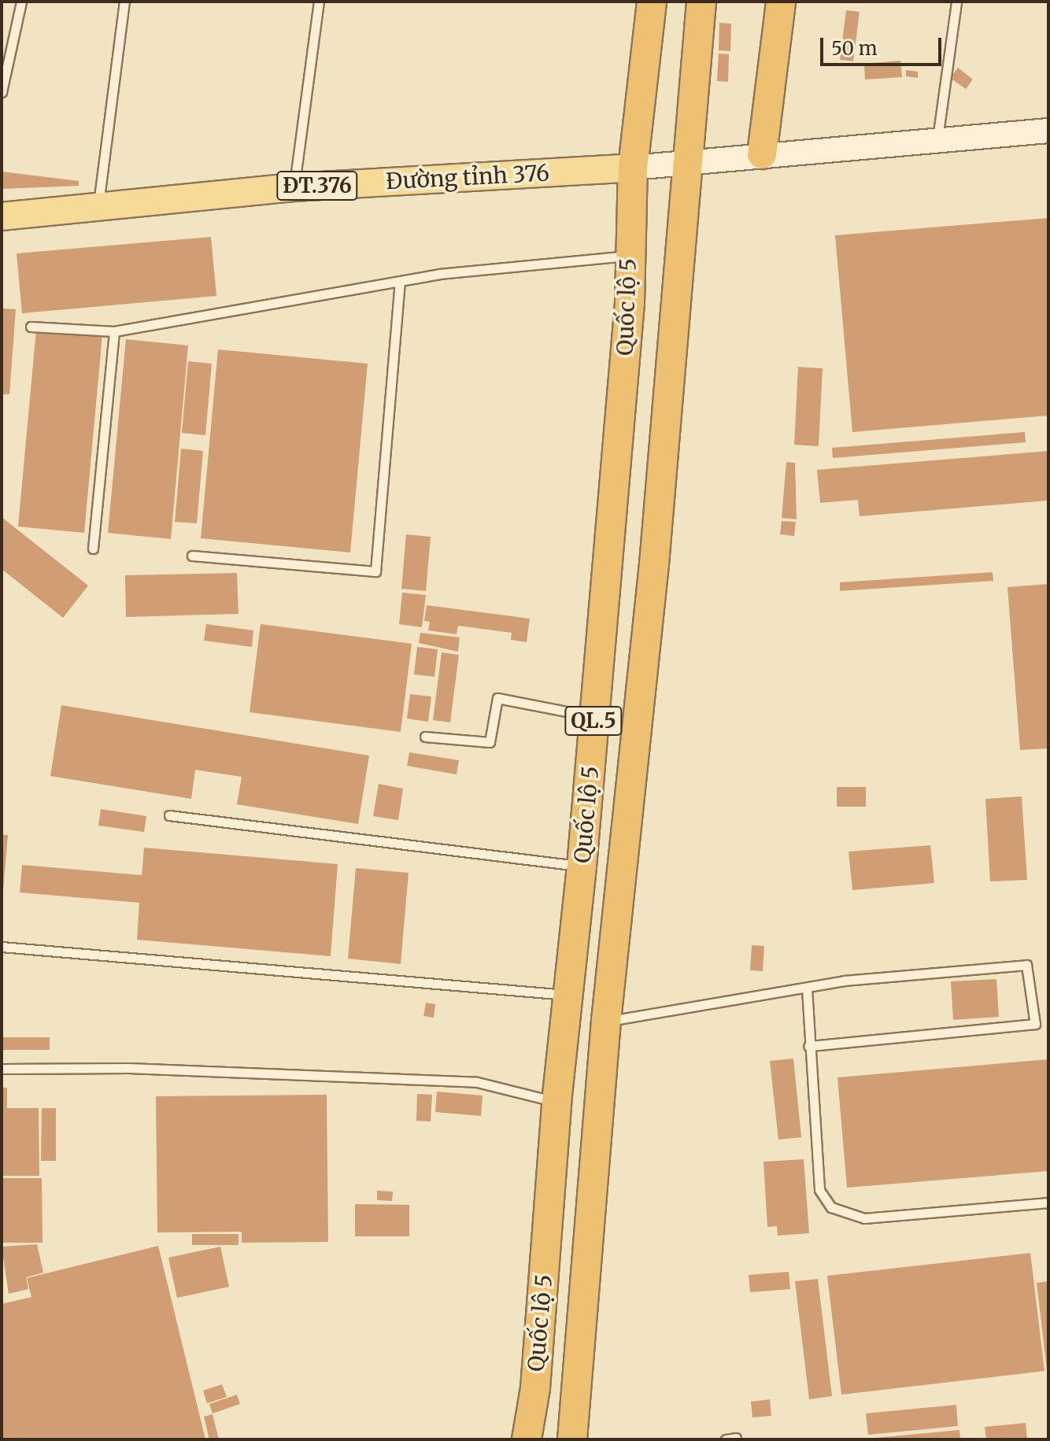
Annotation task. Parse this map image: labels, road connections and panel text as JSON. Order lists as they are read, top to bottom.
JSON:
{
  "streets": {
    "highway": ["Quốc lộ 5", "QL.5"],
    "main road": ["Đường tỉnh 376", "ĐT.376"]
  },
  "crossings": [
    ["Đường tỉnh 376", "Quốc lộ 5"]
  ],
  "scale_bar": "50 m"
}
